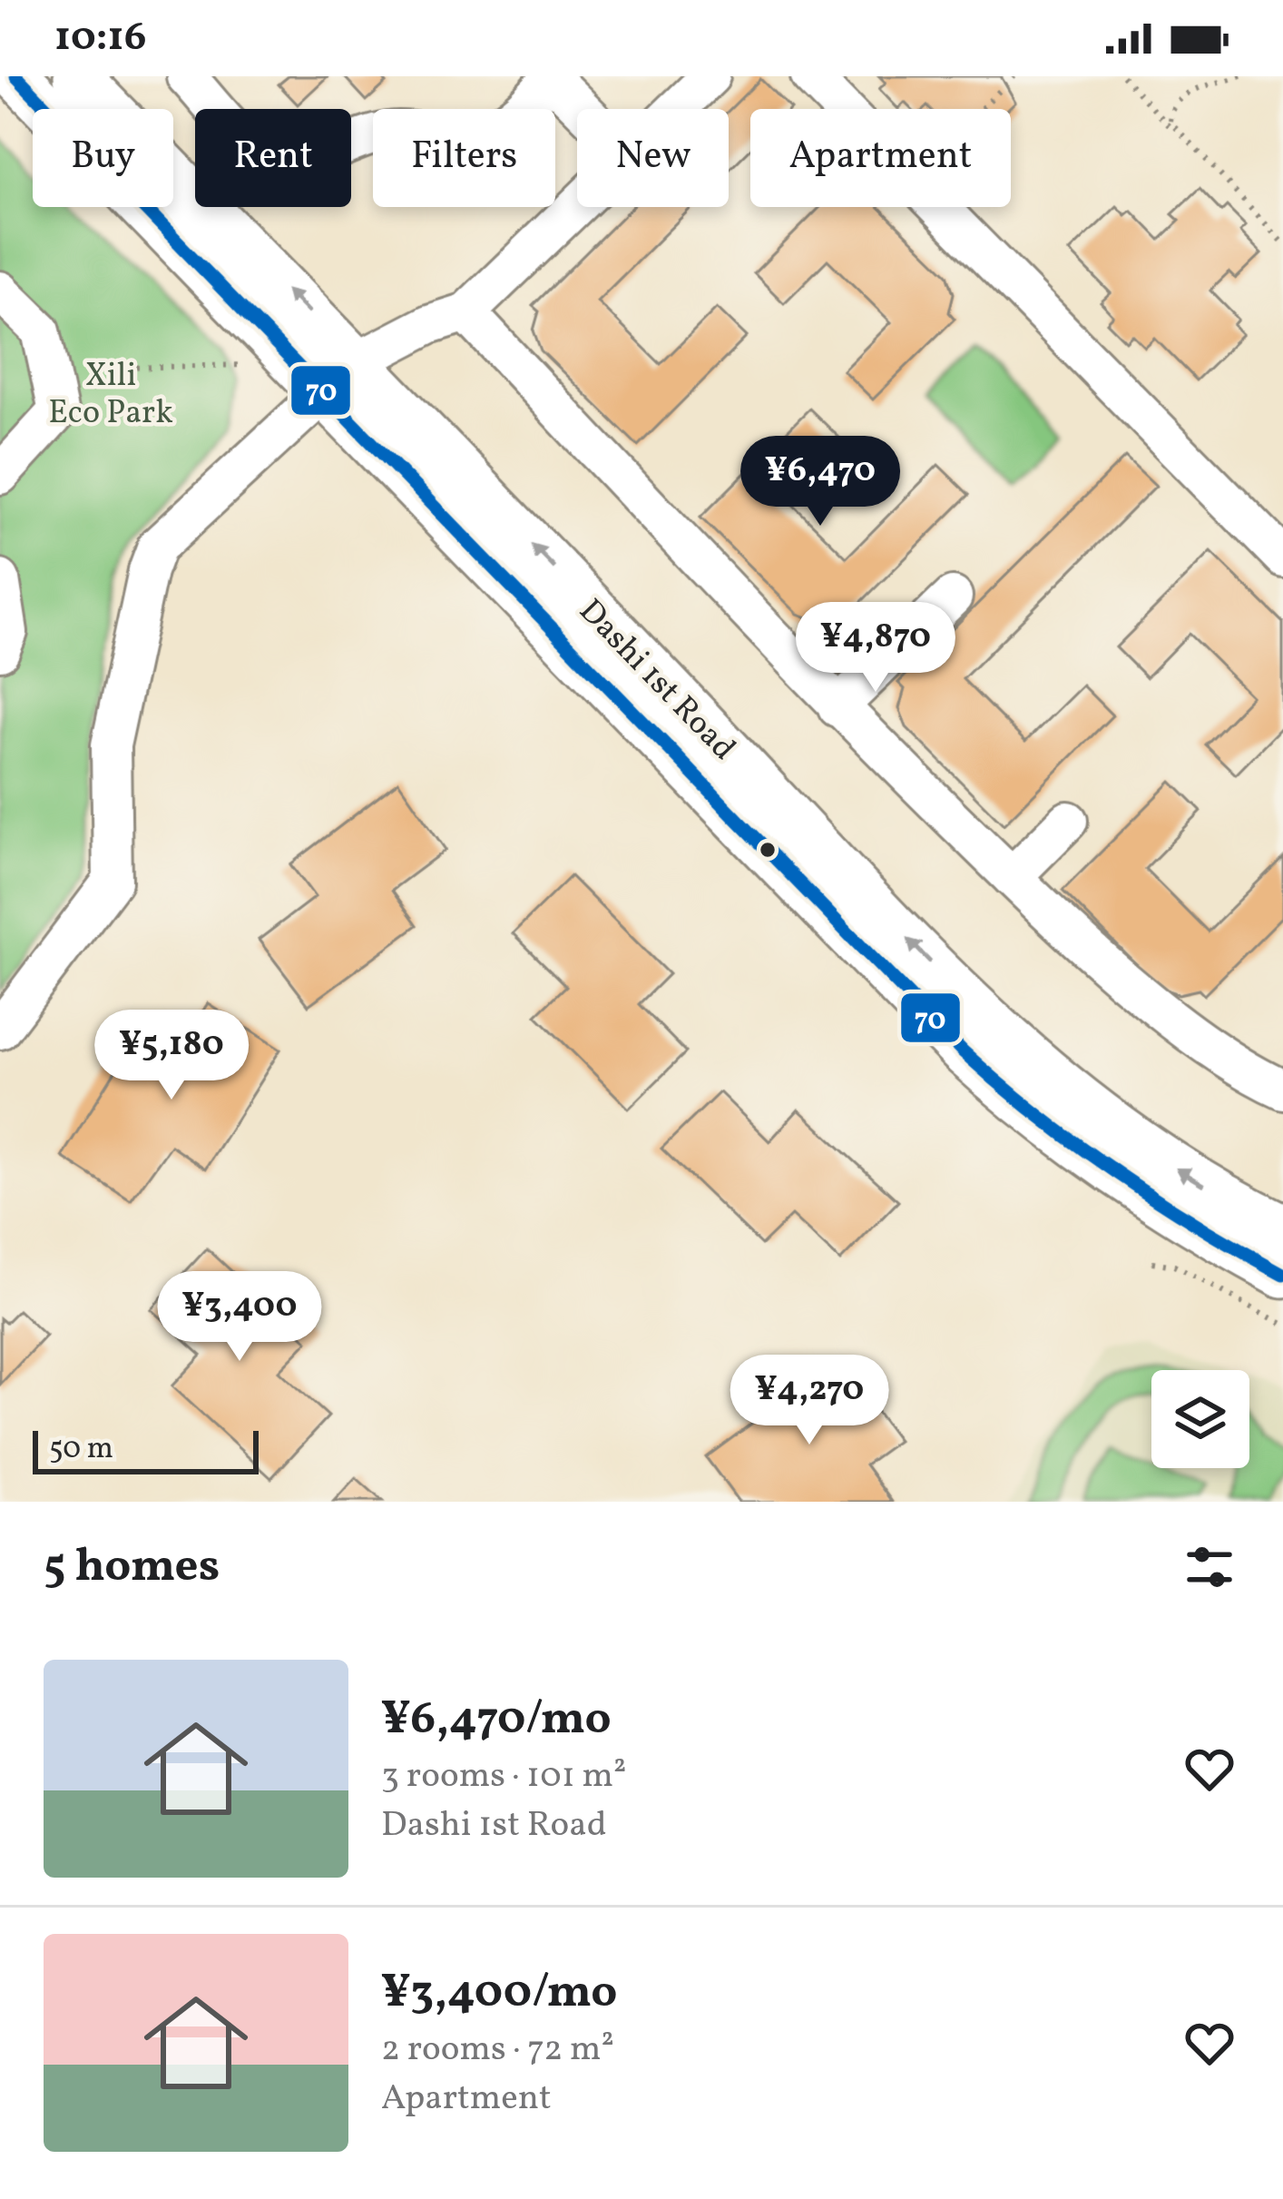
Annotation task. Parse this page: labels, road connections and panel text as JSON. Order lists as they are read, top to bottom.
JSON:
{
  "streets": {
    "main road": ["Dashi 1st Road"]
  },
  "parks": ["Xili Eco Park"],
  "lines": ["transit line 70"],
  "scale_bar": "50 m",
  "page": {
    "status": "10:16",
    "chip": [
      "Buy",
      "Rent",
      "Filters",
      "New",
      "Apartment"
    ],
    "price": [
      "¥6,470",
      "¥4,870",
      "¥5,180",
      "¥3,400",
      "¥4,270"
    ],
    "scale": "50 m",
    "heading": "5 homes",
    "list": [
      {
        "name": "¥6,470/mo",
        "note": "3 rooms · 101 m² · Dashi 1st Road"
      },
      {
        "name": "¥3,400/mo",
        "note": "2 rooms · 72 m² · Apartment"
      }
    ]
  }
}
